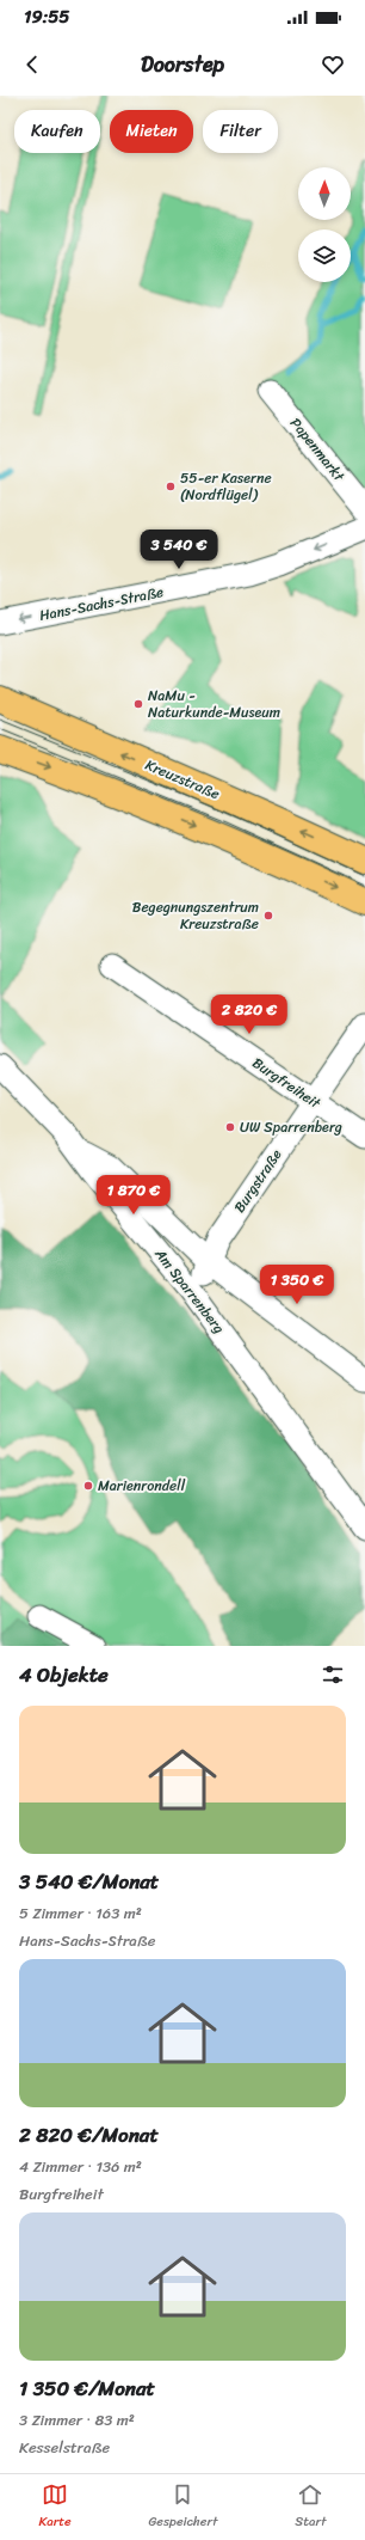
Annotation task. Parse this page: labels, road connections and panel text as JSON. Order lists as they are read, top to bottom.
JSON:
{
  "streets": {
    "main road": ["Kreuzstraße"],
    "street": [
      "Papenmarkt",
      "Hans-Sachs-Straße",
      "Burgfreiheit",
      "Burgstraße",
      "Am Sparrenberg"
    ]
  },
  "crossings": [
    ["Burgfreiheit", "Burgstraße"],
    ["Burgstraße", "Am Sparrenberg"]
  ],
  "one_way": ["Hans-Sachs-Straße"],
  "places": [
    "55-er Kaserne (Nordflügel)",
    "NaMu - Naturkunde-Museum",
    "Begegnungszentrum Kreuzstraße",
    "UW Sparrenberg",
    "Marienrondell"
  ],
  "north": "top",
  "page": {
    "status": "19:55",
    "header": "Doorstep",
    "chip": ["Kaufen", "Mieten", "Filter"],
    "price": [
      "3 540 €",
      "2 820 €",
      "1 870 €",
      "1 350 €"
    ],
    "heading": "4 Objekte",
    "list": [
      {
        "name": "3 540 €/Monat",
        "note": "5 Zimmer · 163 m² · Hans-Sachs-Straße"
      },
      {
        "name": "2 820 €/Monat",
        "note": "4 Zimmer · 136 m² · Burgfreiheit"
      },
      {
        "name": "1 350 €/Monat",
        "note": "3 Zimmer · 83 m² · Kesselstraße"
      }
    ],
    "tabs": ["Karte", "Gespeichert", "Start"]
  }
}
